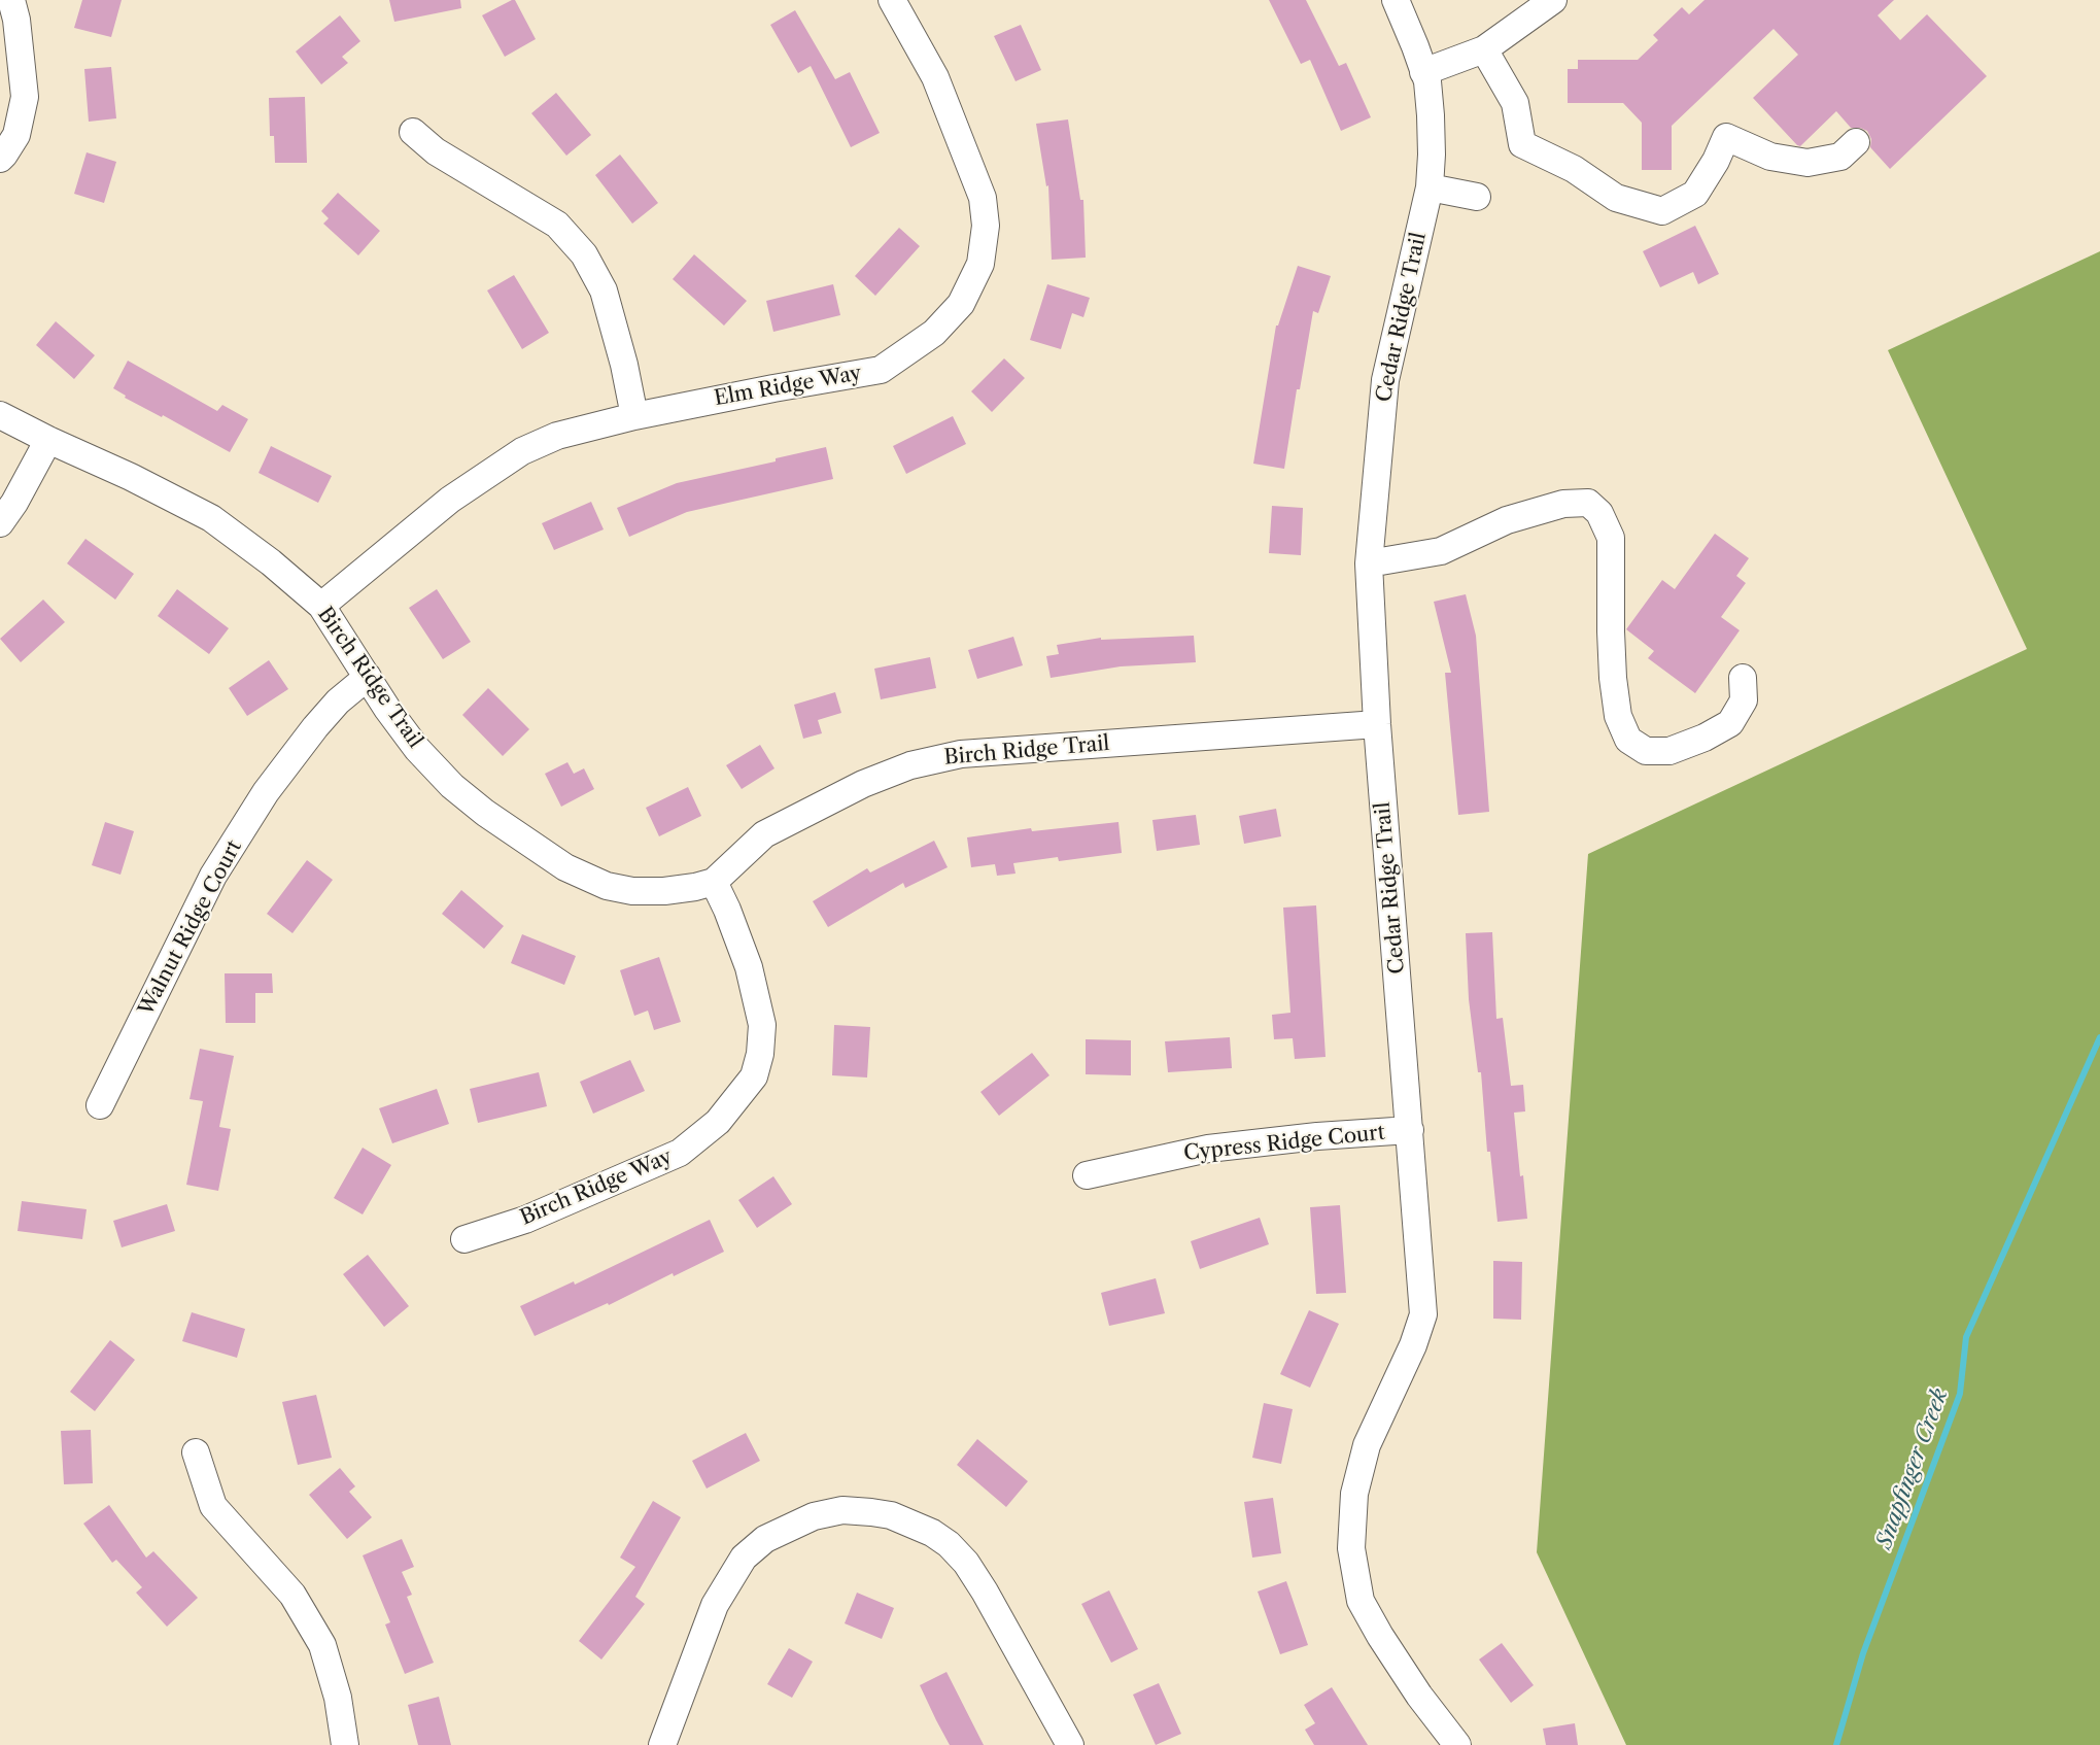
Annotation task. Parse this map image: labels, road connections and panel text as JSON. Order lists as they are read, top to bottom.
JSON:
{
  "streets": {
    "street": [
      "Cedar Ridge Trail",
      "Elm Ridge Way",
      "Birch Ridge Trail",
      "Walnut Ridge Court",
      "Cypress Ridge Court",
      "Birch Ridge Way"
    ]
  },
  "crossings": [
    ["Cedar Ridge Trail", "Birch Ridge Trail"],
    ["Cedar Ridge Trail", "Cypress Ridge Court"],
    ["Elm Ridge Way", "Birch Ridge Trail"],
    ["Birch Ridge Trail", "Walnut Ridge Court"],
    ["Birch Ridge Trail", "Birch Ridge Way"]
  ],
  "water": ["Snapfinger Creek"]
}
